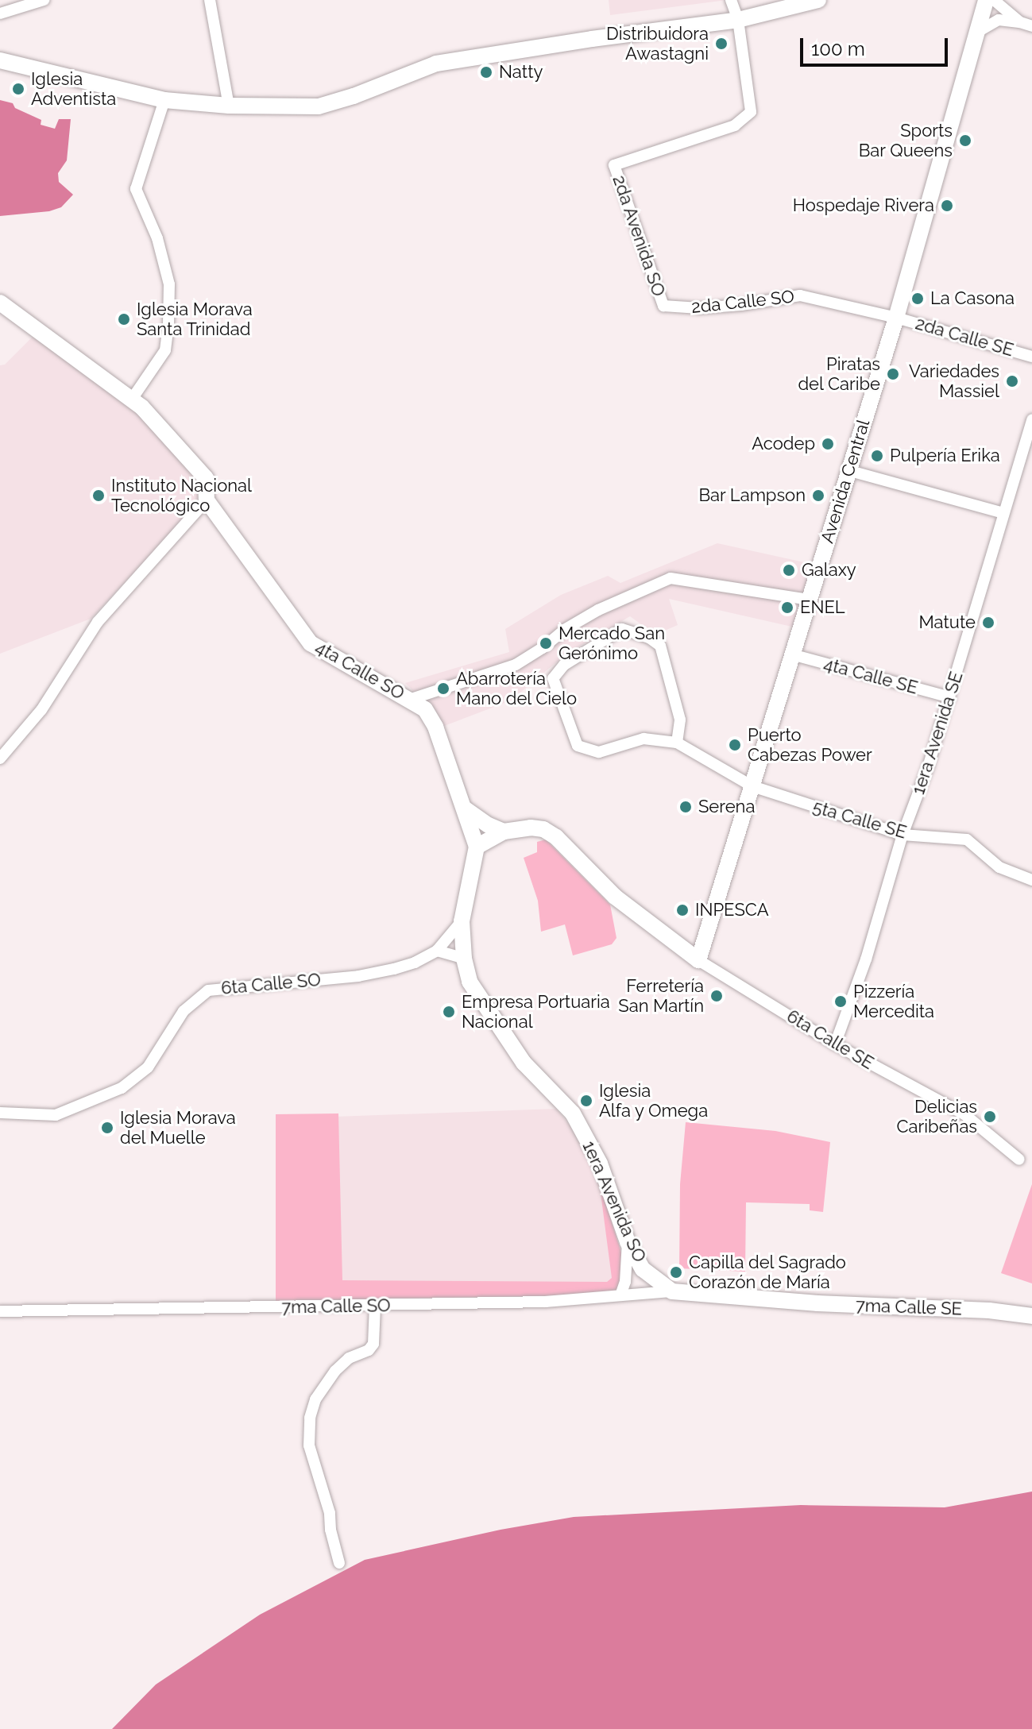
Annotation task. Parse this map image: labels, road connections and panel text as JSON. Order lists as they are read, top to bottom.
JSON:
{
  "streets": {
    "street": [
      "2da Avenida SO",
      "2da Calle SO",
      "2da Calle SE",
      "Avenida Central",
      "4ta Calle SO",
      "4ta Calle SE",
      "1era Avenida SE",
      "5ta Calle SE",
      "6ta Calle SO",
      "6ta Calle SE",
      "1era Avenida SO",
      "7ma Calle SO",
      "7ma Calle SE"
    ]
  },
  "crossings": [
    ["2da Avenida SO", "2da Calle SO"],
    ["2da Calle SO", "2da Calle SE"],
    ["2da Calle SO", "Avenida Central"],
    ["2da Calle SE", "Avenida Central"],
    ["Avenida Central", "4ta Calle SO"],
    ["Avenida Central", "4ta Calle SE"],
    ["Avenida Central", "5ta Calle SE"],
    ["Avenida Central", "6ta Calle SE"],
    ["4ta Calle SO", "1era Avenida SO"],
    ["4ta Calle SE", "1era Avenida SE"],
    ["1era Avenida SE", "5ta Calle SE"],
    ["1era Avenida SE", "6ta Calle SE"],
    ["6ta Calle SO", "1era Avenida SO"],
    ["1era Avenida SO", "7ma Calle SO"],
    ["1era Avenida SO", "7ma Calle SE"],
    ["7ma Calle SO", "7ma Calle SE"]
  ],
  "places": [
    "Distribuidora Awastagni",
    "Natty",
    "Iglesia Adventista",
    "Sports Bar Queens",
    "Hospedaje Rivera",
    "La Casona",
    "Iglesia Morava Santa Trinidad",
    "Piratas del Caribe",
    "Variedades Massiel",
    "Acodep",
    "Pulpería Erika",
    "Instituto Nacional Tecnológico",
    "Bar Lampson",
    "Galaxy",
    "ENEL",
    "Matute",
    "Mercado San Gerónimo",
    "Abarrotería Mano del Cielo",
    "Puerto Cabezas Power",
    "Serena",
    "INPESCA",
    "Ferretería San Martín",
    "Pizzería Mercedita",
    "Empresa Portuaria Nacional",
    "Iglesia Alfa y Omega",
    "Delicias Caribeñas",
    "Iglesia Morava del Muelle",
    "Capilla del Sagrado Corazón de María"
  ],
  "scale_bar": "100 m"
}
